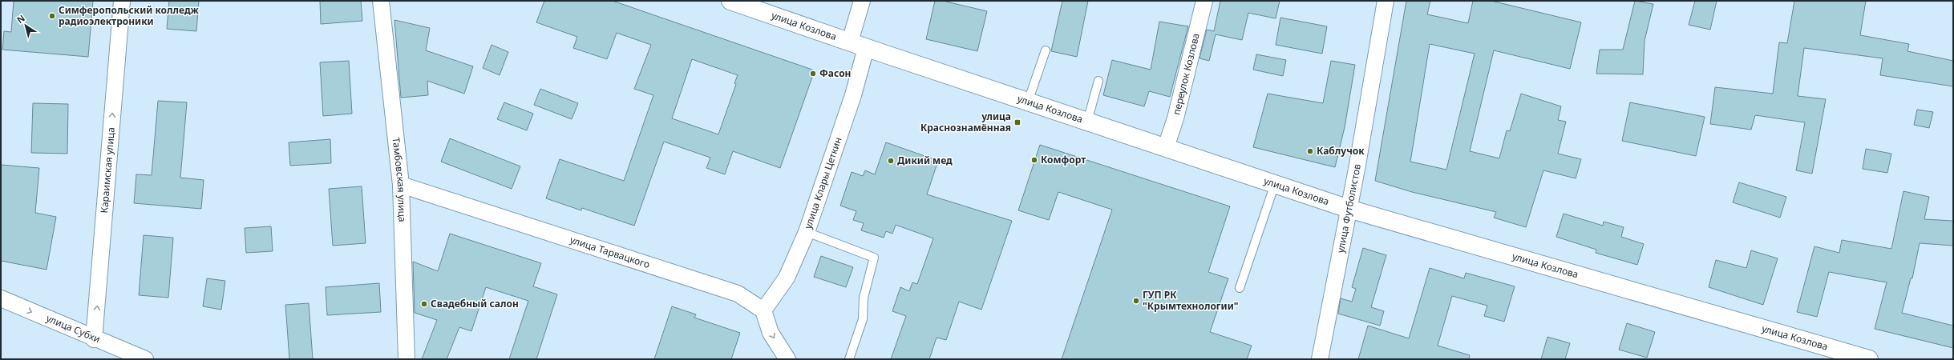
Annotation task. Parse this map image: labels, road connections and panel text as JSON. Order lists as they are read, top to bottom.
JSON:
{
  "streets": {
    "main road": ["улица Козлова"],
    "street": [
      "переулок Козлова",
      "Караимская улица",
      "Тамбовская улица",
      "улица Клары Цеткин",
      "улица Футболистов",
      "улица Тарвацкого",
      "улица Субхи"
    ]
  },
  "crossings": [
    ["улица Козлова", "переулок Козлова"],
    ["улица Козлова", "улица Клары Цеткин"],
    ["улица Козлова", "улица Футболистов"],
    ["Караимская улица", "улица Субхи"],
    ["Тамбовская улица", "улица Тарвацкого"],
    ["улица Клары Цеткин", "улица Тарвацкого"]
  ],
  "one_way": ["Караимская улица", "улица Субхи"],
  "places": {
    "other": [
      "Симферопольский колледж радиоэлектроники",
      "Фасон",
      "Каблучок",
      "Комфорт",
      "Дикий мед",
      "ГУП РК \"Крымтехнологии\"",
      "Свадебный салон"
    ],
    "transit": ["улица Краснознамённая"]
  },
  "north": "top left"
}
